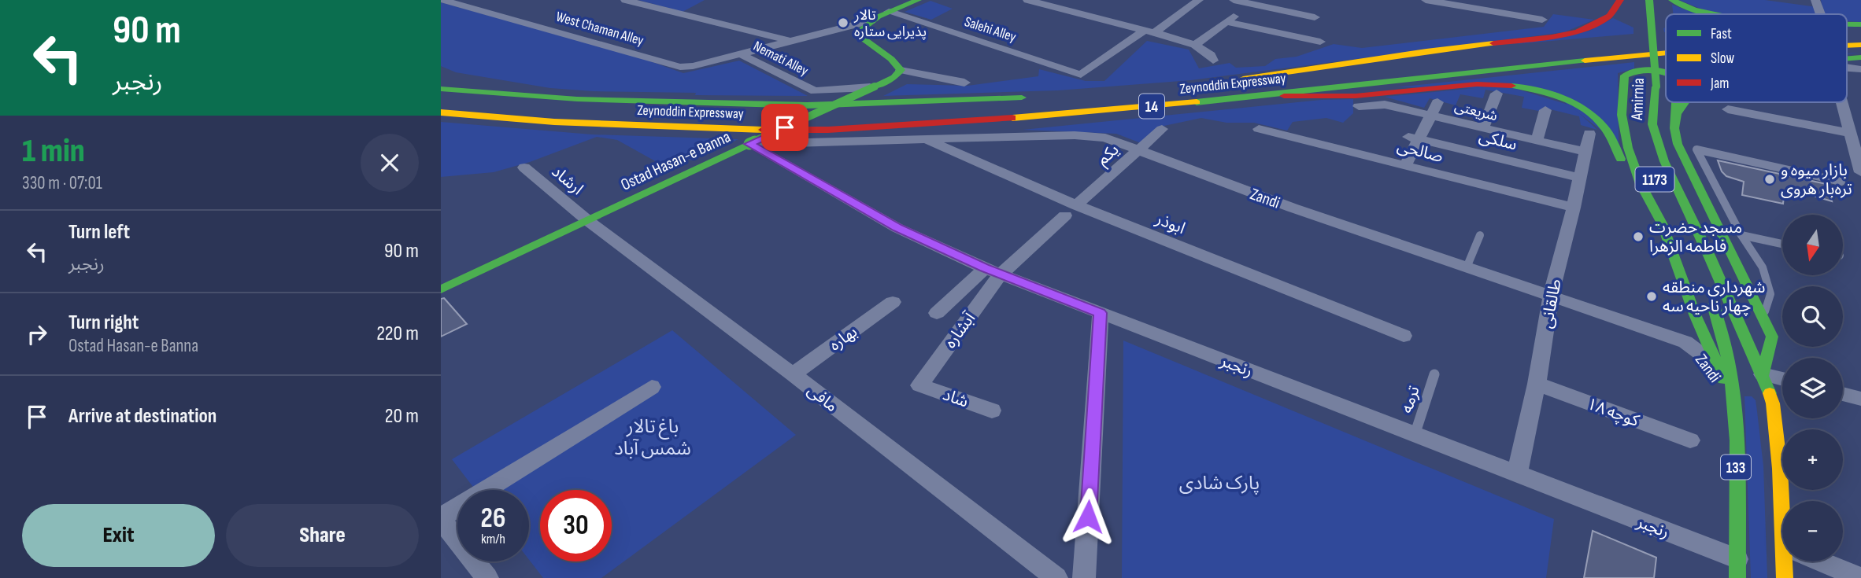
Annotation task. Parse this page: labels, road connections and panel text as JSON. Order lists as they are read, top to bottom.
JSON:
{
  "streets": {
    "main road": [
      "Zeynoddin Expressway",
      "Amirnia",
      "14",
      "Ostad Hasan-e Banna",
      "1173",
      "133"
    ],
    "street": [
      "West Chaman Alley",
      "Salehi Alley",
      "Nemati Alley",
      "شریعتی",
      "سلکی",
      "صالحی",
      "یکم",
      "ارشاد",
      "Zandi",
      "ابوذر",
      "طالقانی",
      "آبشاره",
      "بهاره",
      "رنجبر",
      "مافی",
      "شاد",
      "کوچه ۱۸"
    ],
    "lane": ["ترمه"]
  },
  "crossings": [
    ["West Chaman Alley", "Nemati Alley"],
    ["Nemati Alley", "Ostad Hasan-e Banna"],
    ["شریعتی", "طالقانی"],
    ["سلکی", "طالقانی"],
    ["صالحی", "طالقانی"],
    ["یکم", "Zandi"],
    ["یکم", "ابوذر"],
    ["یکم", "آبشاره"],
    ["یکم", "رنجبر"],
    ["Ostad Hasan-e Banna", "ارشاد"],
    ["Ostad Hasan-e Banna", "Zandi"],
    ["Ostad Hasan-e Banna", "رنجبر"],
    ["Ostad Hasan-e Banna", "مافی"],
    ["ارشاد", "مافی"],
    ["Zandi", "ابوذر"],
    ["Zandi", "طالقانی"],
    ["Zandi", "رنجبر"],
    ["Zandi", "133"],
    ["طالقانی", "رنجبر"],
    ["طالقانی", "کوچه ۱۸"],
    ["آبشاره", "رنجبر"],
    ["آبشاره", "شاد"],
    ["بهاره", "مافی"],
    ["رنجبر", "ترمه"],
    ["رنجبر", "133"]
  ],
  "parks": ["باغ تالار شمس آباد", "پارک شادی"],
  "places": [
    "تالار پذیرایی ستاره",
    "بازار میوه و تره‌بار هروی",
    "مسجد حضرت فاطمه الزهرا",
    "شهرداری منطقه چهار ناحیه سه"
  ],
  "legend": ["Fast", "Slow", "Jam"],
  "north": "bottom",
  "page": {
    "turn": ["90 m", "رنجبر"],
    "heading": ["1 min", "330 m · 07:01"],
    "list": [
      {
        "name": "Turn left",
        "note": "رنجبر",
        "value": "90 m"
      },
      {
        "name": "Turn right",
        "note": "Ostad Hasan-e Banna",
        "value": "220 m"
      },
      {
        "name": "Arrive at destination",
        "value": "20 m"
      }
    ],
    "map_buttons": ["+", "−"],
    "speed": "26 km/h",
    "limit": "30",
    "buttons": ["Exit", "Share"]
  }
}
